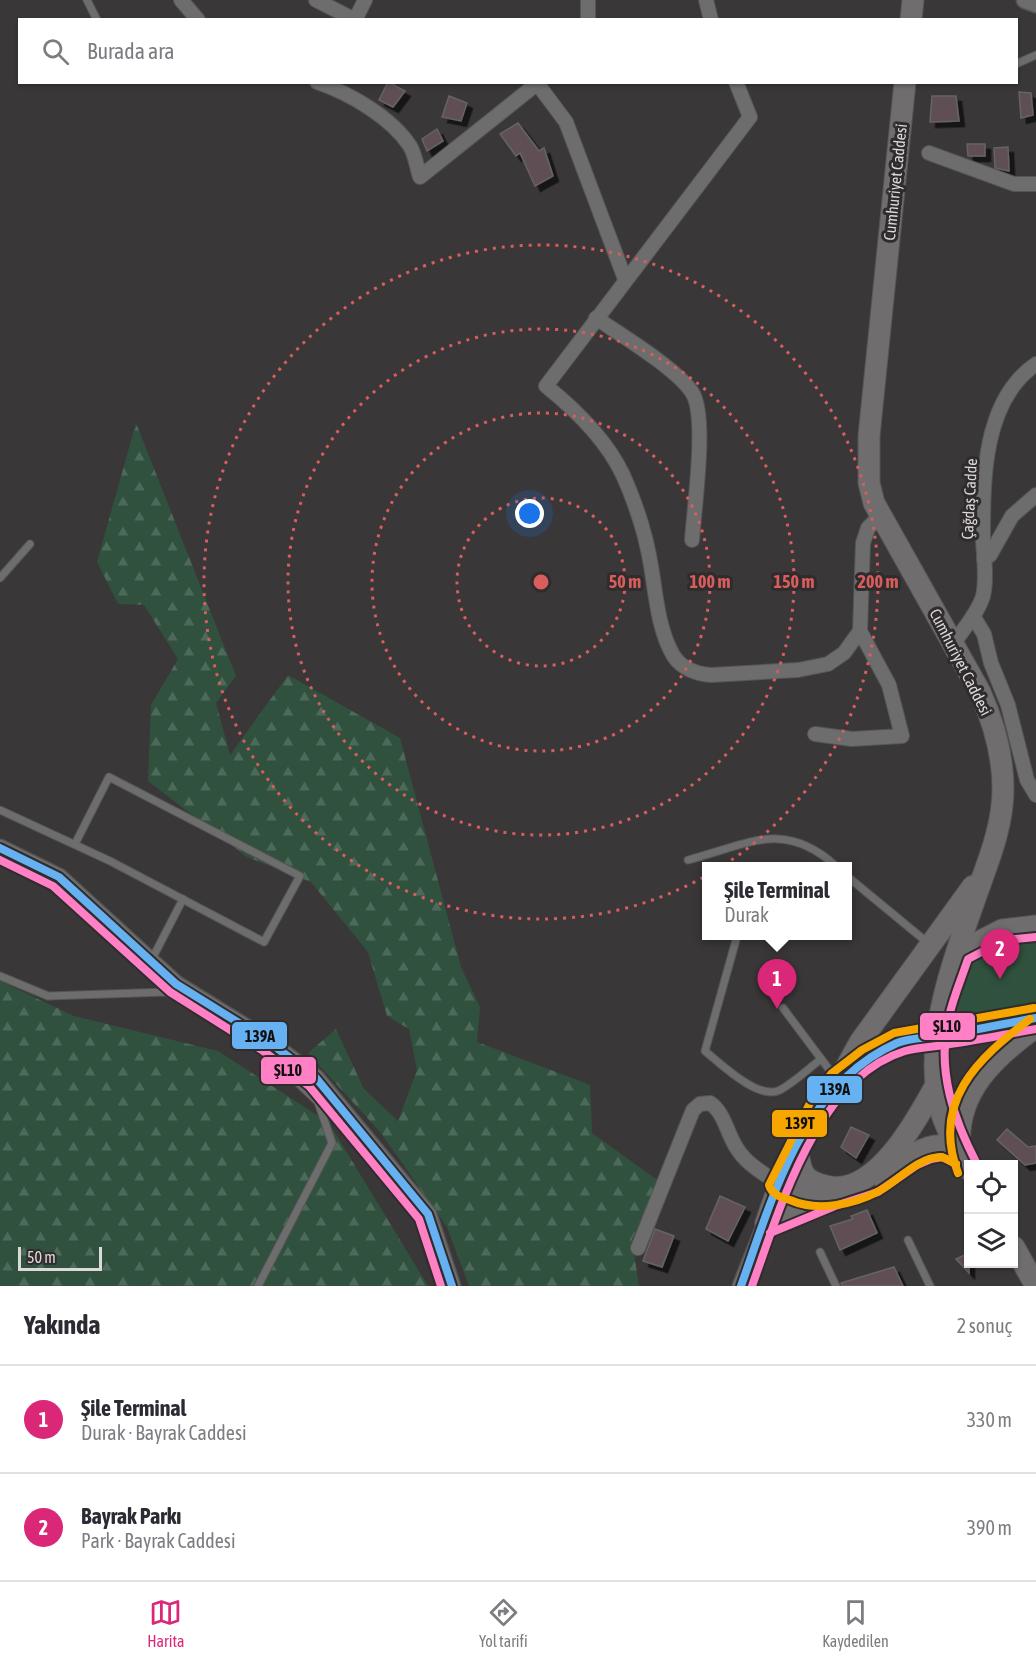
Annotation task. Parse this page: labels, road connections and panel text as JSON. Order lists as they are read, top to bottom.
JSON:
{
  "streets": {
    "main road": ["Cumhuriyet Caddesi"],
    "street": ["Çağdaş Cadde"]
  },
  "crossings": [
    ["Cumhuriyet Caddesi", "Çağdaş Cadde"]
  ],
  "lines": ["transit line 139A", "transit line ŞL10", "transit line 139T"],
  "scale_bar": "50 m",
  "page": {
    "search": "Burada ara",
    "popup": ["Şile Terminal", "Durak"],
    "pins": ["2", "1"],
    "scale": "50 m",
    "heading": ["Yakında", "2 sonuç"],
    "list": [
      {
        "mark": "1",
        "name": "Şile Terminal",
        "note": "Durak · Bayrak Caddesi",
        "value": "330 m"
      },
      {
        "mark": "2",
        "name": "Bayrak Parkı",
        "note": "Park · Bayrak Caddesi",
        "value": "390 m"
      }
    ],
    "nav": ["Harita", "Yol tarifi", "Kaydedilen"]
  },
  "rings": [
    "50 m",
    "100 m",
    "150 m",
    "200 m"
  ]
}
